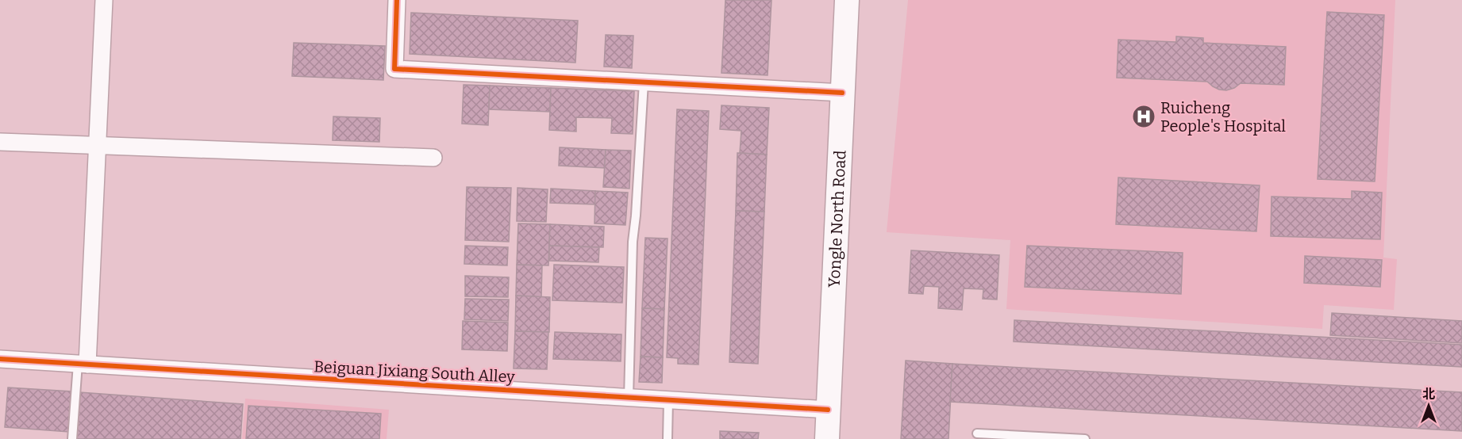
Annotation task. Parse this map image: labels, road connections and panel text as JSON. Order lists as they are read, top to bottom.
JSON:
{
  "streets": {
    "main road": ["Yongle North Road"],
    "street": ["Beiguan Jixiang South Alley"]
  },
  "crossings": [
    ["Yongle North Road", "Beiguan Jixiang South Alley"]
  ],
  "places": {
    "hospital": ["Ruicheng People's Hospital"]
  },
  "north": "top"
}
